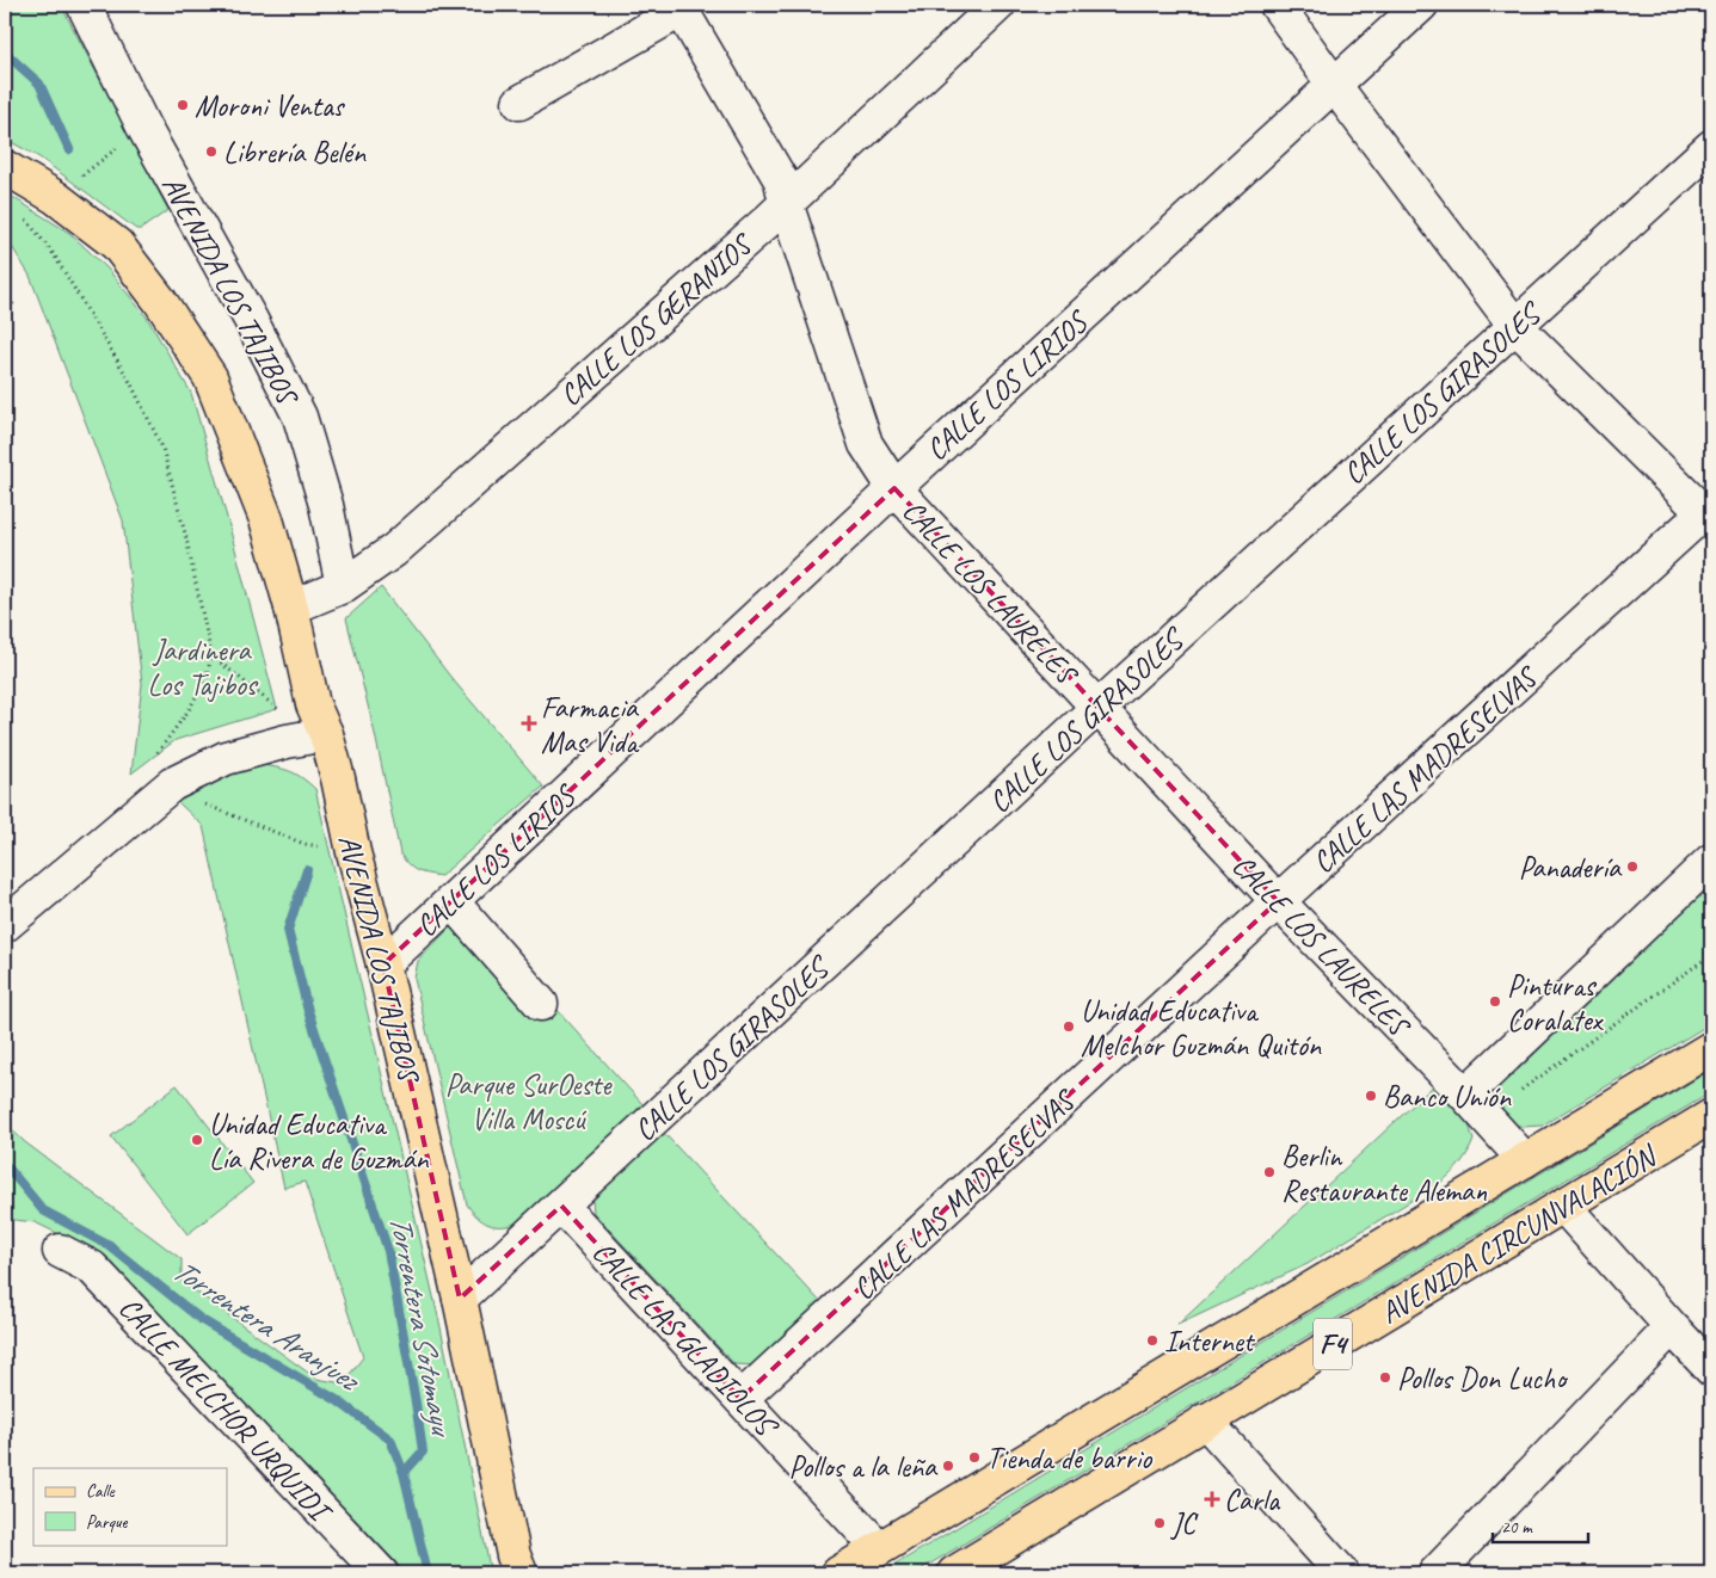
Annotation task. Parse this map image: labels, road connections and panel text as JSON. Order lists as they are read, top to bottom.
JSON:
{
  "streets": {
    "main road": ["AVENIDA LOS TAJIBOS", "AVENIDA CIRCUNVALACIÓN", "F4"],
    "street": [
      "CALLE LOS GERANIOS",
      "CALLE LOS LIRIOS",
      "CALLE LOS GIRASOLES",
      "CALLE LOS LAURELES",
      "CALLE LAS MADRESELVAS",
      "CALLE LAS GLADIOLOS",
      "CALLE MELCHOR URQUIDI"
    ]
  },
  "crossings": [
    ["AVENIDA LOS TAJIBOS", "CALLE LOS GERANIOS"],
    ["AVENIDA LOS TAJIBOS", "CALLE LOS LIRIOS"],
    ["AVENIDA LOS TAJIBOS", "CALLE LOS GIRASOLES"],
    ["CALLE LOS GERANIOS", "CALLE LOS LAURELES"],
    ["CALLE LOS LIRIOS", "CALLE LOS LAURELES"],
    ["CALLE LOS GIRASOLES", "CALLE LOS LAURELES"],
    ["CALLE LOS GIRASOLES", "CALLE LAS GLADIOLOS"],
    ["CALLE LOS LAURELES", "CALLE LAS MADRESELVAS"],
    ["CALLE LOS LAURELES", "AVENIDA CIRCUNVALACIÓN"],
    ["CALLE LAS MADRESELVAS", "CALLE LAS GLADIOLOS"],
    ["AVENIDA CIRCUNVALACIÓN", "CALLE LAS GLADIOLOS"]
  ],
  "water": ["Torrentera Aranjuez", "Torrentera Sotomayu"],
  "parks": ["Jardinera Los Tajibos", "Parque SurOeste Villa Moscú"],
  "places": {
    "other": [
      "Moroni Ventas",
      "Librería Belén",
      "Panadería",
      "Pinturas Coralatex",
      "Unidad Educativa Melchor Guzmán Quitón",
      "Banco Unión",
      "Unidad Educativa Lía Rivera de Guzmán",
      "Berlin Restaurante Aleman",
      "Internet",
      "Pollos Don Lucho",
      "Tienda de barrio",
      "Pollos a la leña",
      "JC"
    ],
    "health": ["Farmacia Mas Vida", "Carla"]
  },
  "legend": ["Calle", "Parque"],
  "scale_bar": "20 m"
}
